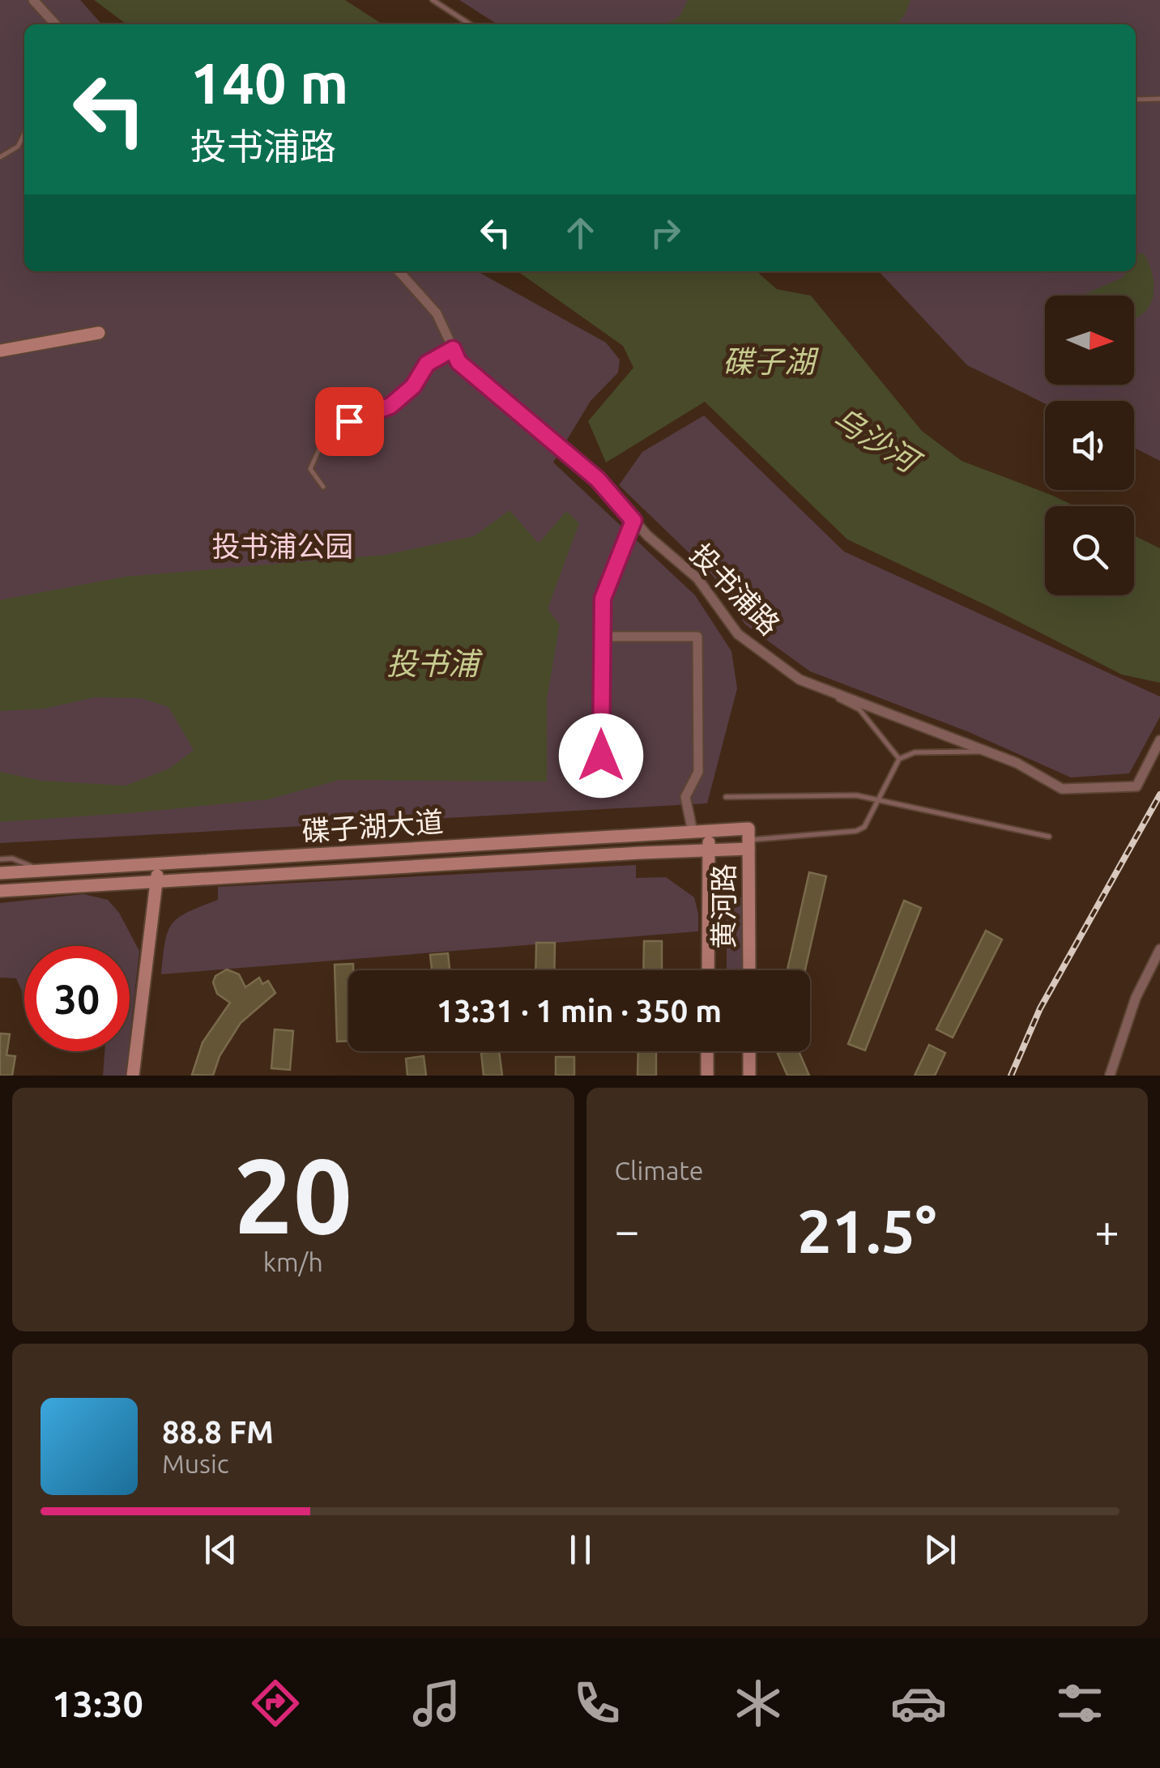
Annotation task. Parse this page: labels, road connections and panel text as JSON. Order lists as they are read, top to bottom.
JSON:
{
  "streets": {
    "main road": ["碟子湖大道", "黄河路"],
    "street": ["投书浦路"]
  },
  "crossings": [
    ["碟子湖大道", "黄河路"]
  ],
  "water": ["碟子湖", "乌沙河", "投书浦"],
  "parks": ["投书浦公园"],
  "north": "right",
  "page": {
    "turn": ["140 m", "投书浦路"],
    "limit": "30",
    "trip": "13:31 · 1 min · 350 m",
    "tile": [
      ["20", "km/h"],
      "Climate"
    ],
    "heat": ["−", "21.5°", "+"],
    "song": ["88.8 FM", "Music"],
    "tabs": "13:30"
  }
}
